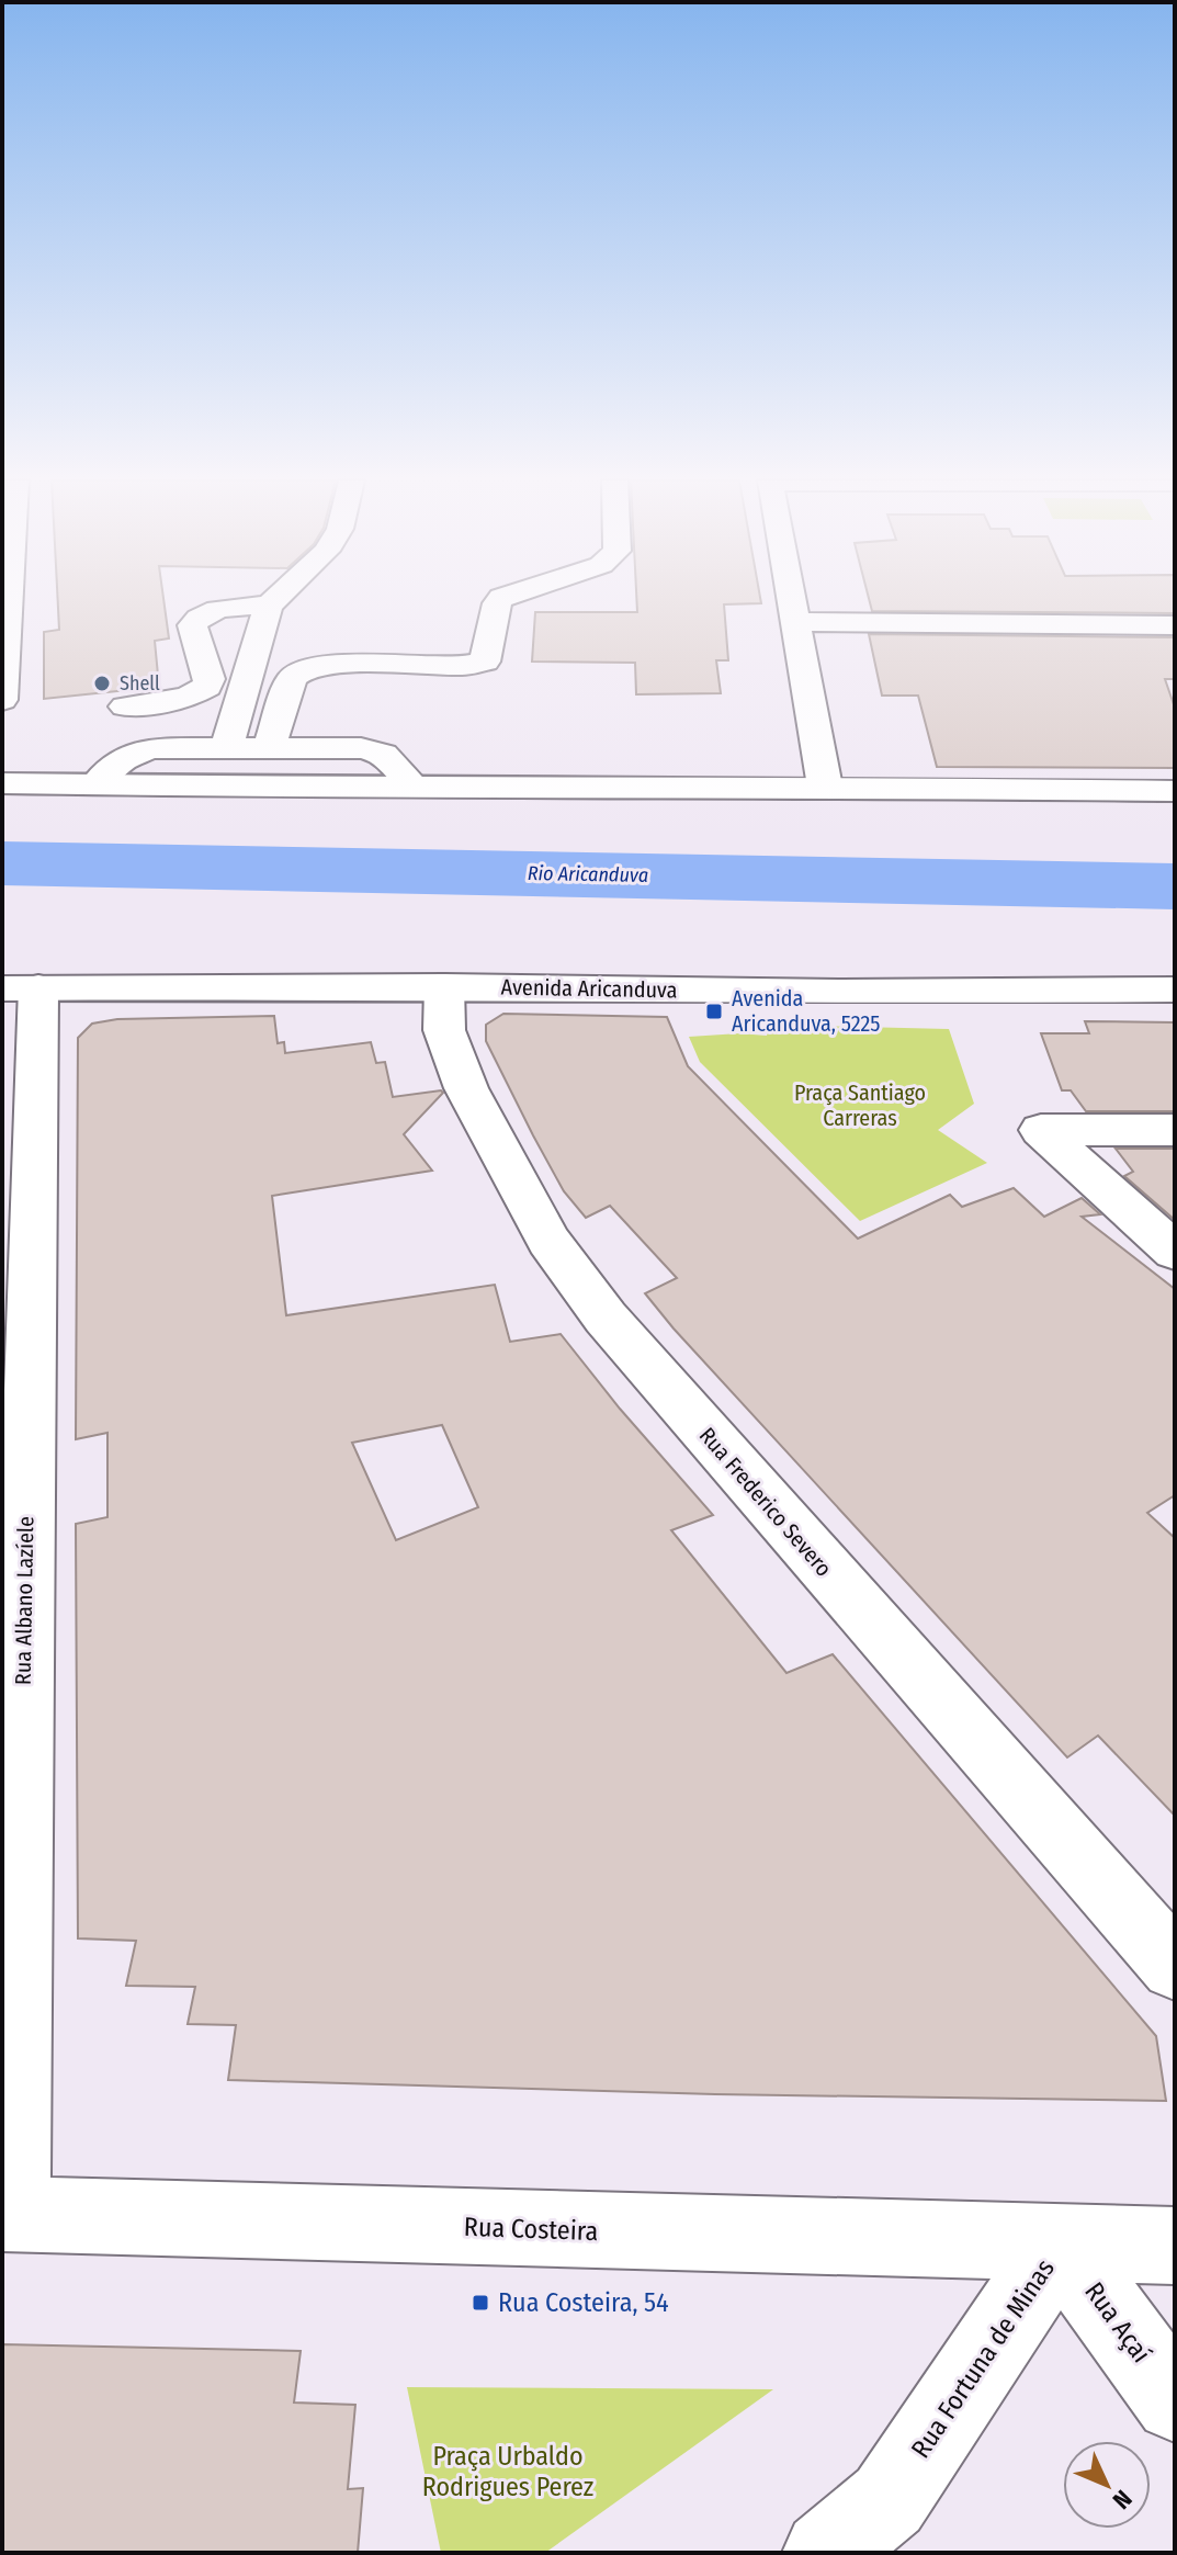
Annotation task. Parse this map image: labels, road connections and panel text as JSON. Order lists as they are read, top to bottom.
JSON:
{
  "streets": {
    "main road": [
      "Avenida Aricanduva",
      "Rua Frederico Severo",
      "Rua Albano Lazíele",
      "Rua Costeira",
      "Rua Açaí",
      "Rua Fortuna de Minas"
    ]
  },
  "crossings": [
    ["Avenida Aricanduva", "Rua Frederico Severo"],
    ["Avenida Aricanduva", "Rua Albano Lazíele"],
    ["Rua Albano Lazíele", "Rua Costeira"],
    ["Rua Costeira", "Rua Açaí"],
    ["Rua Costeira", "Rua Fortuna de Minas"],
    ["Rua Açaí", "Rua Fortuna de Minas"]
  ],
  "water": ["Rio Aricanduva"],
  "parks": ["Praça Santiago Carreras", "Praça Urbaldo Rodrigues Perez"],
  "places": {
    "other": ["Shell"],
    "transit": ["Avenida Aricanduva, 5225", "Rua Costeira, 54"]
  },
  "north": "bottom right"
}
